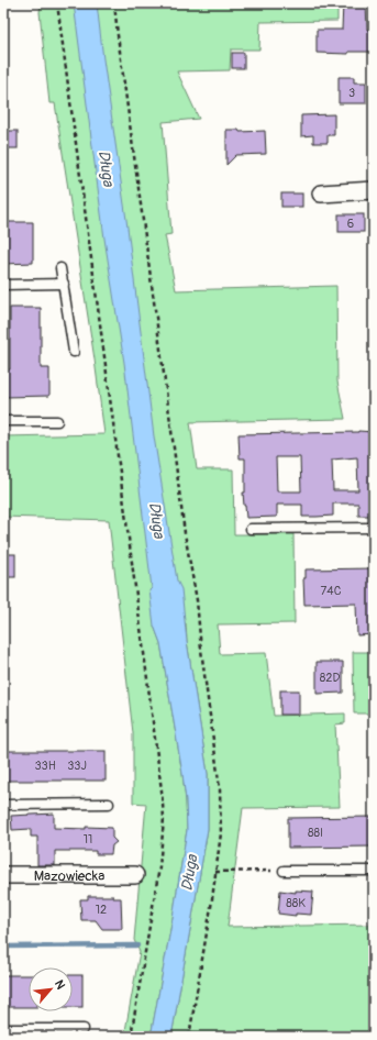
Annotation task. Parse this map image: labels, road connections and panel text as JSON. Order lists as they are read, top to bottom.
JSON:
{
  "streets": {
    "street": ["Mazowiecka"]
  },
  "water": ["Długa"],
  "house_numbers": [
    "3",
    "6",
    "74C",
    "82D",
    "33H",
    "33J",
    "88I",
    "11",
    "88K",
    "12"
  ],
  "north": "top right"
}
